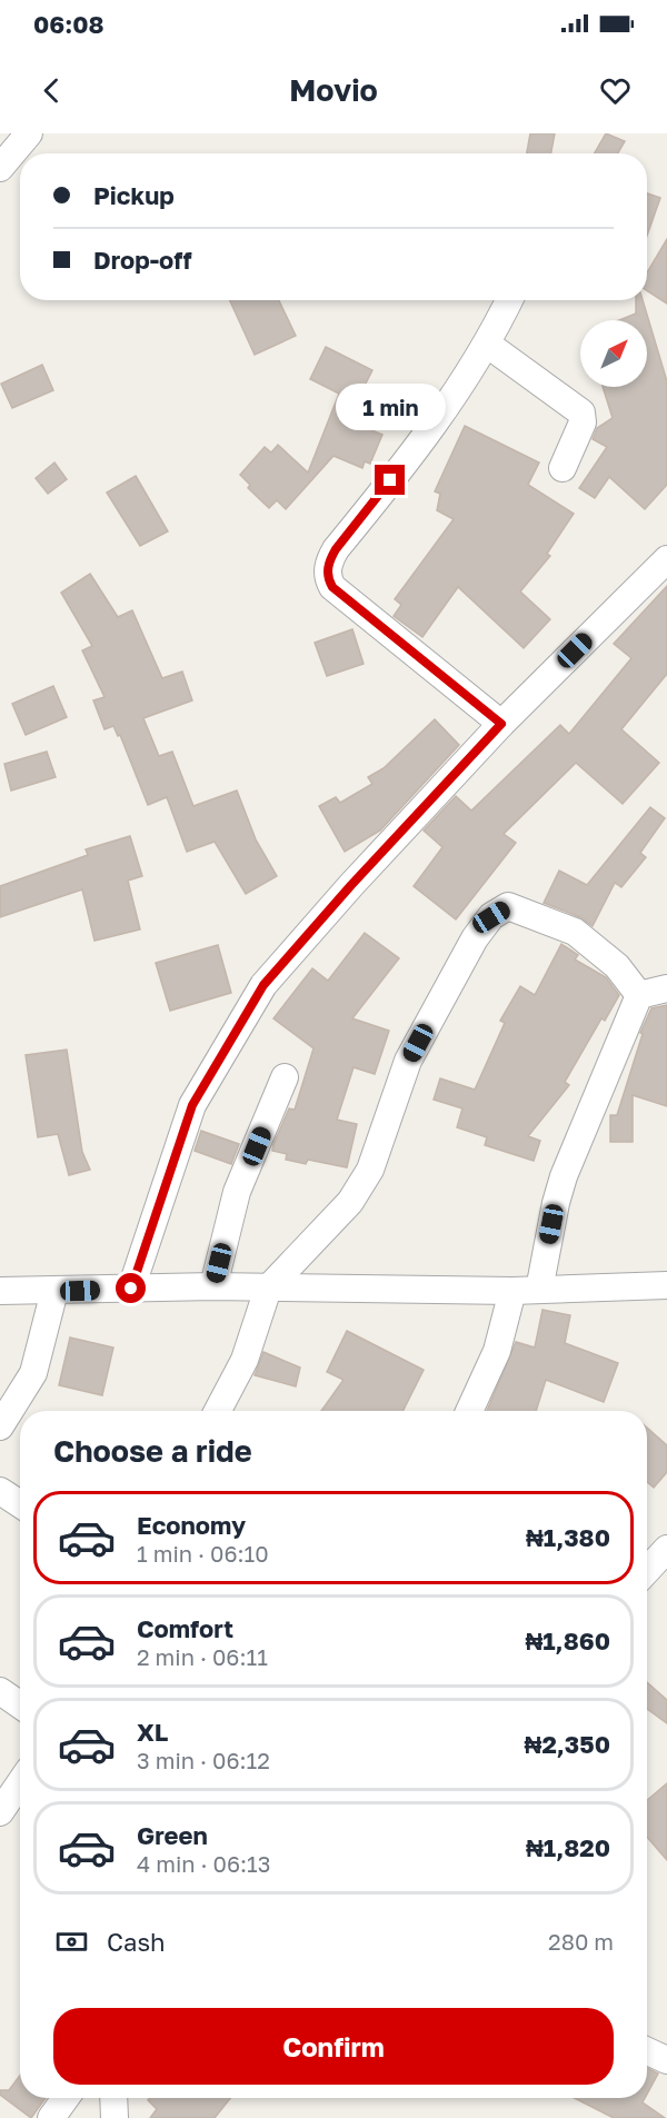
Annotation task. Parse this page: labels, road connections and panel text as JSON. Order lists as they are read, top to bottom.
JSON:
{
  "north": "top right",
  "page": {
    "status": "06:08",
    "header": "Movio",
    "banner": ["Pickup", "Drop-off"],
    "bubble": "1 min",
    "heading": "Choose a ride",
    "list": [
      {
        "name": "Economy",
        "note": "1 min · 06:10",
        "value": "₦1,380"
      },
      {
        "name": "Comfort",
        "note": "2 min · 06:11",
        "value": "₦1,860"
      },
      {
        "name": "XL",
        "note": "3 min · 06:12",
        "value": "₦2,350"
      },
      {
        "name": "Green",
        "note": "4 min · 06:13",
        "value": "₦1,820"
      }
    ],
    "pay": ["Cash", "280 m"],
    "buttons": "Confirm"
  }
}
